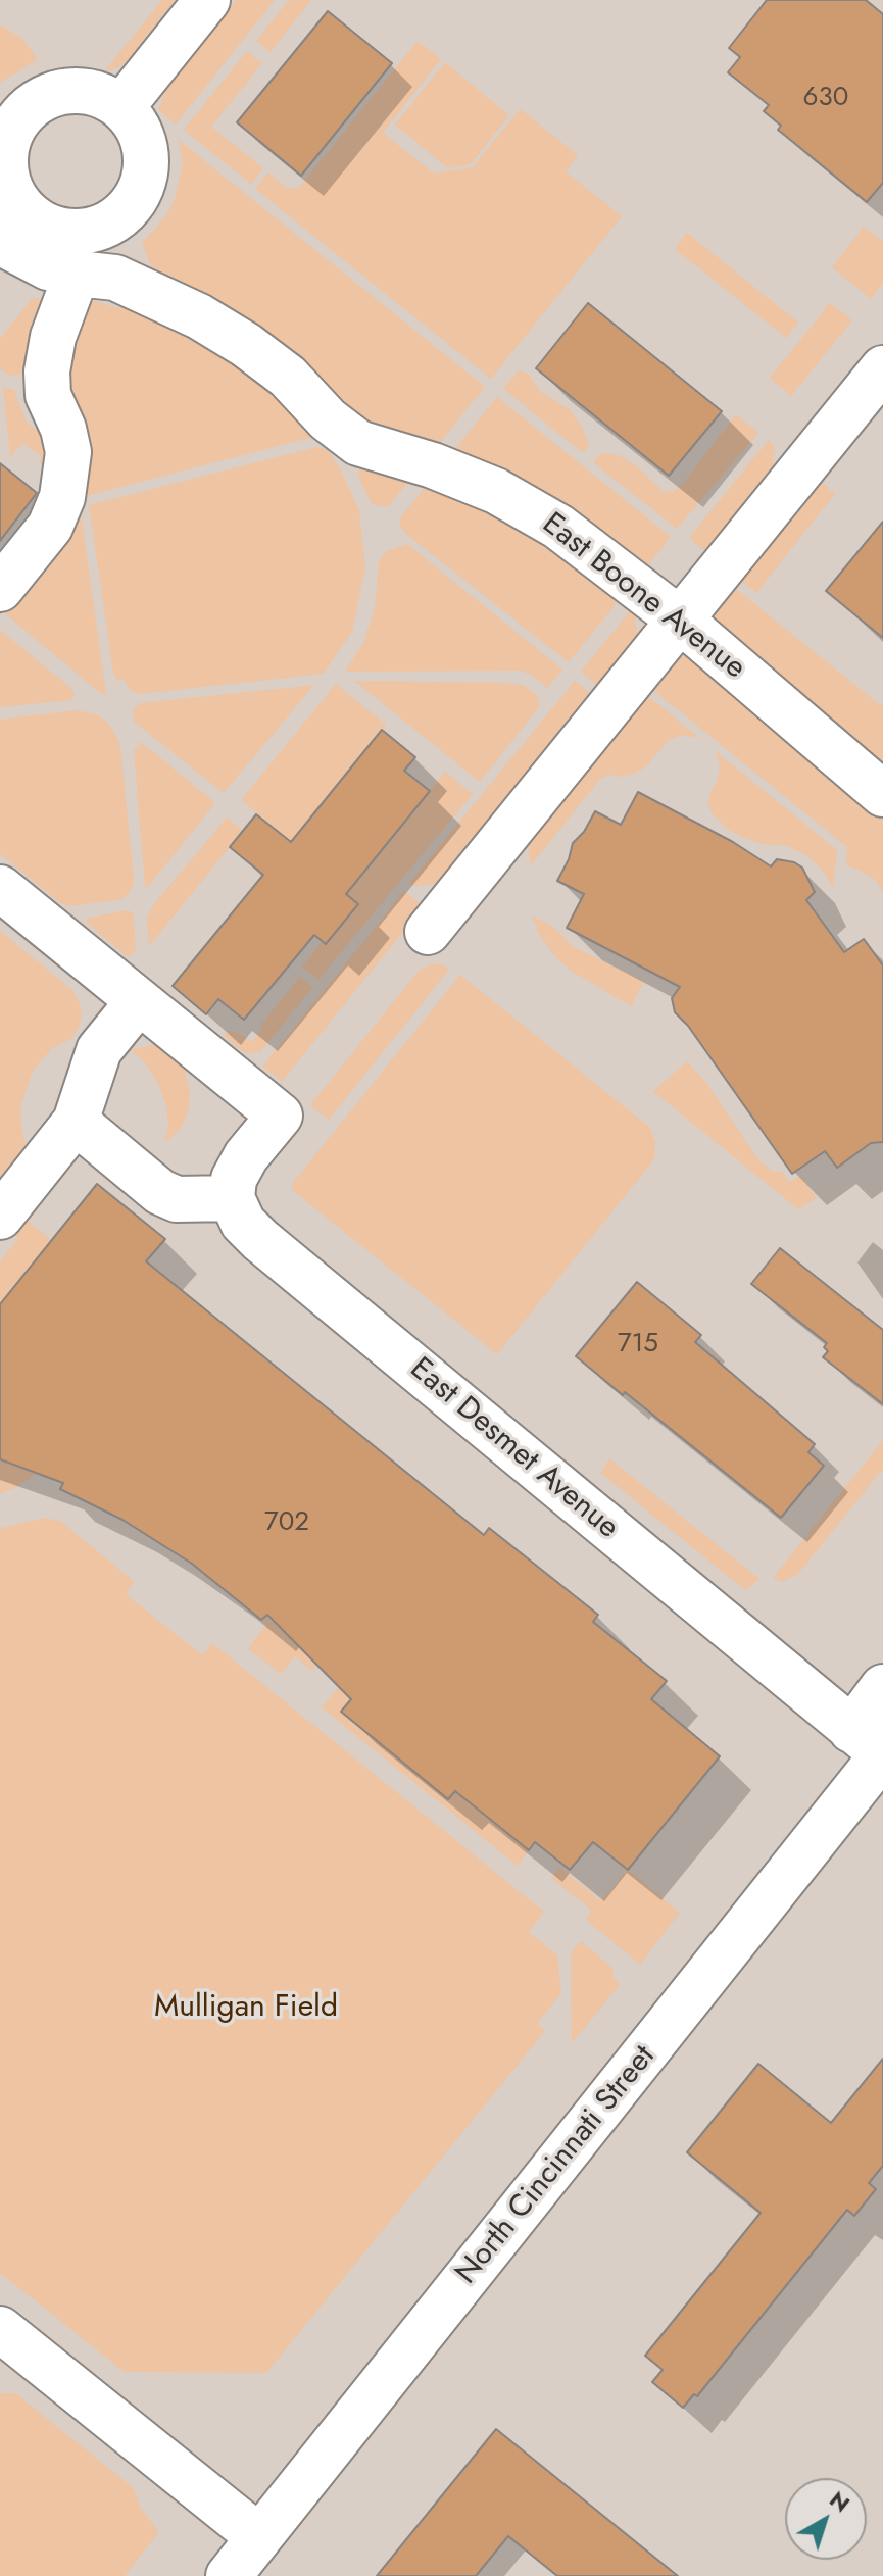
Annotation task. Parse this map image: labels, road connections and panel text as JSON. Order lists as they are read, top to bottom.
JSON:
{
  "streets": {
    "street": ["East Boone Avenue", "East Desmet Avenue", "North Cincinnati Street"]
  },
  "crossings": [
    ["East Desmet Avenue", "North Cincinnati Street"]
  ],
  "parks": ["Mulligan Field"],
  "house_numbers": ["630", "715", "702"],
  "north": "top right"
}
